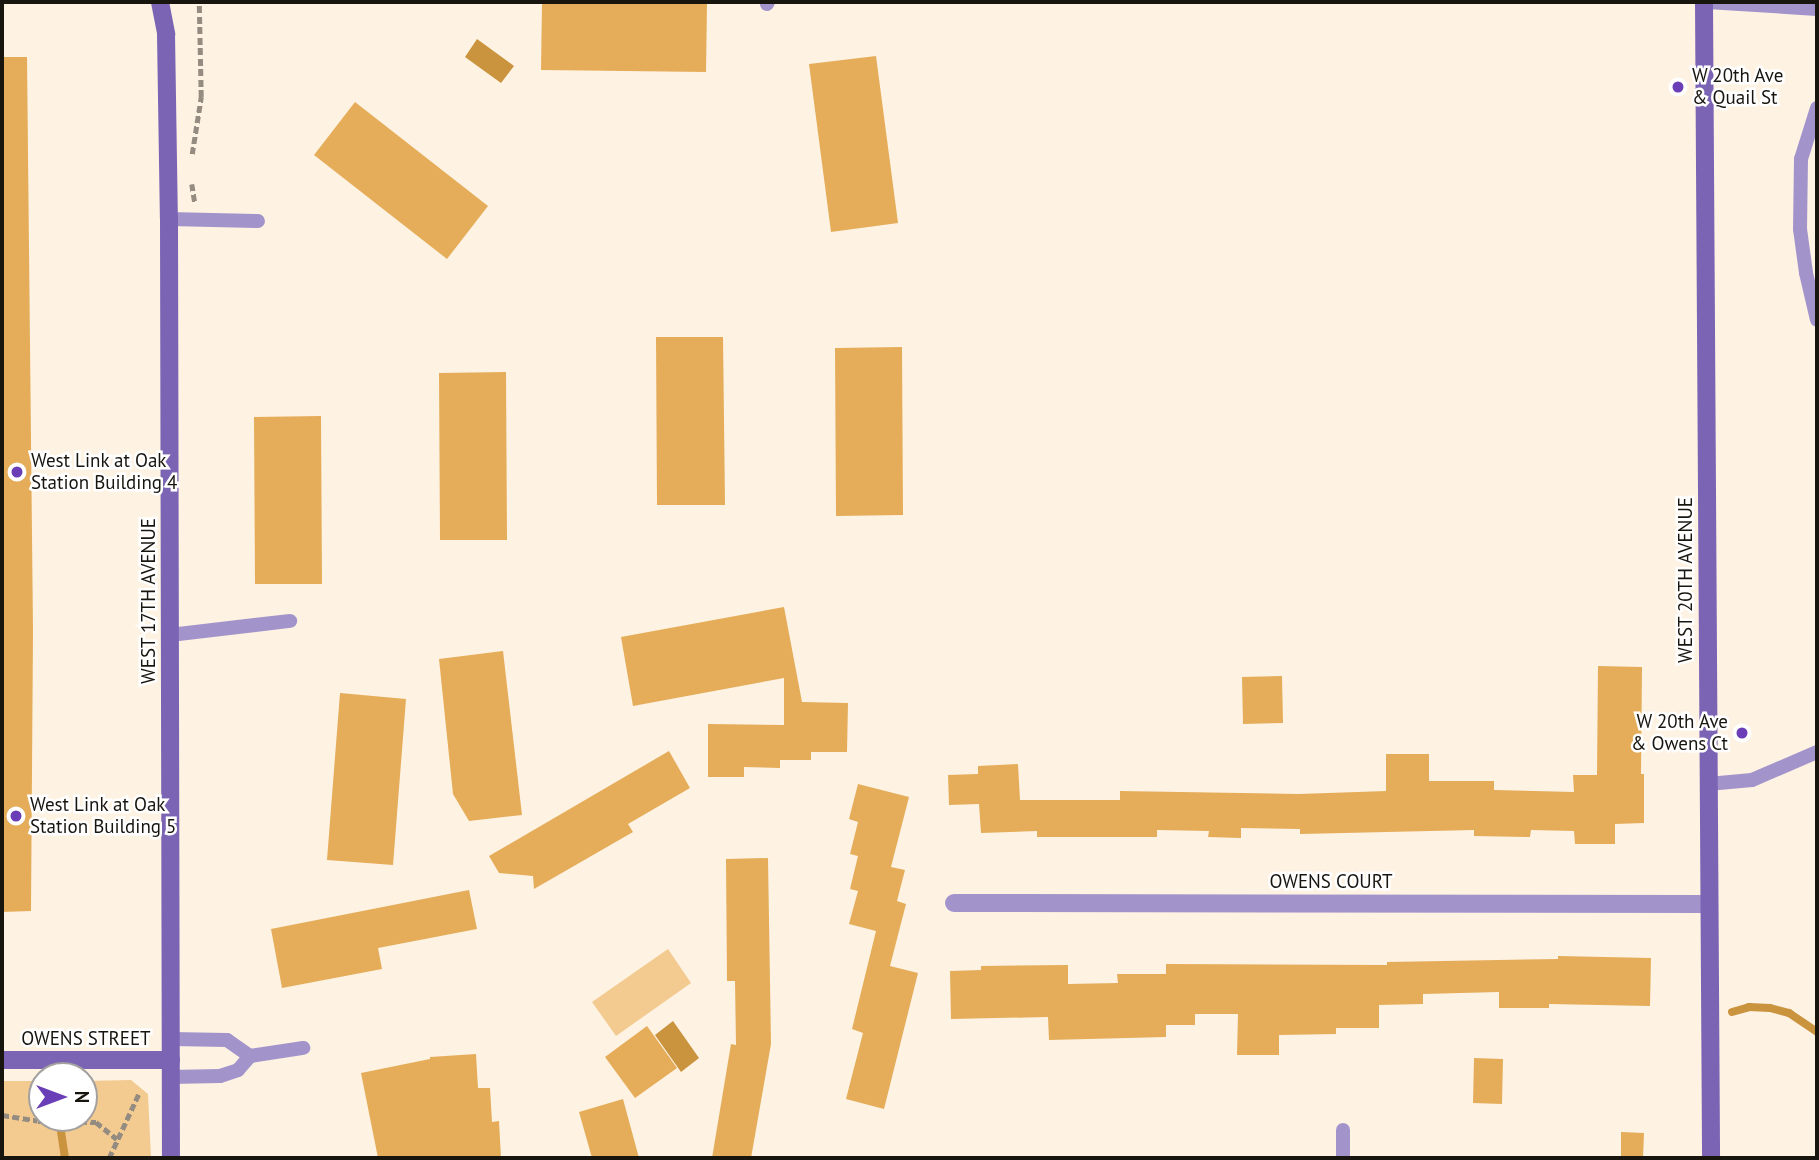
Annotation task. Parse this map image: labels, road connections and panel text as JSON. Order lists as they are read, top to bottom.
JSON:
{
  "streets": {
    "street": [
      "WEST 20TH AVENUE",
      "WEST 17TH AVENUE",
      "OWENS COURT",
      "OWENS STREET"
    ]
  },
  "crossings": [
    ["WEST 20TH AVENUE", "OWENS COURT"],
    ["WEST 17TH AVENUE", "OWENS STREET"]
  ],
  "places": [
    "W 20th Ave & Quail St",
    "West Link at Oak Station Building 4",
    "W 20th Ave & Owens Ct",
    "West Link at Oak Station Building 5"
  ],
  "north": "right"
}
